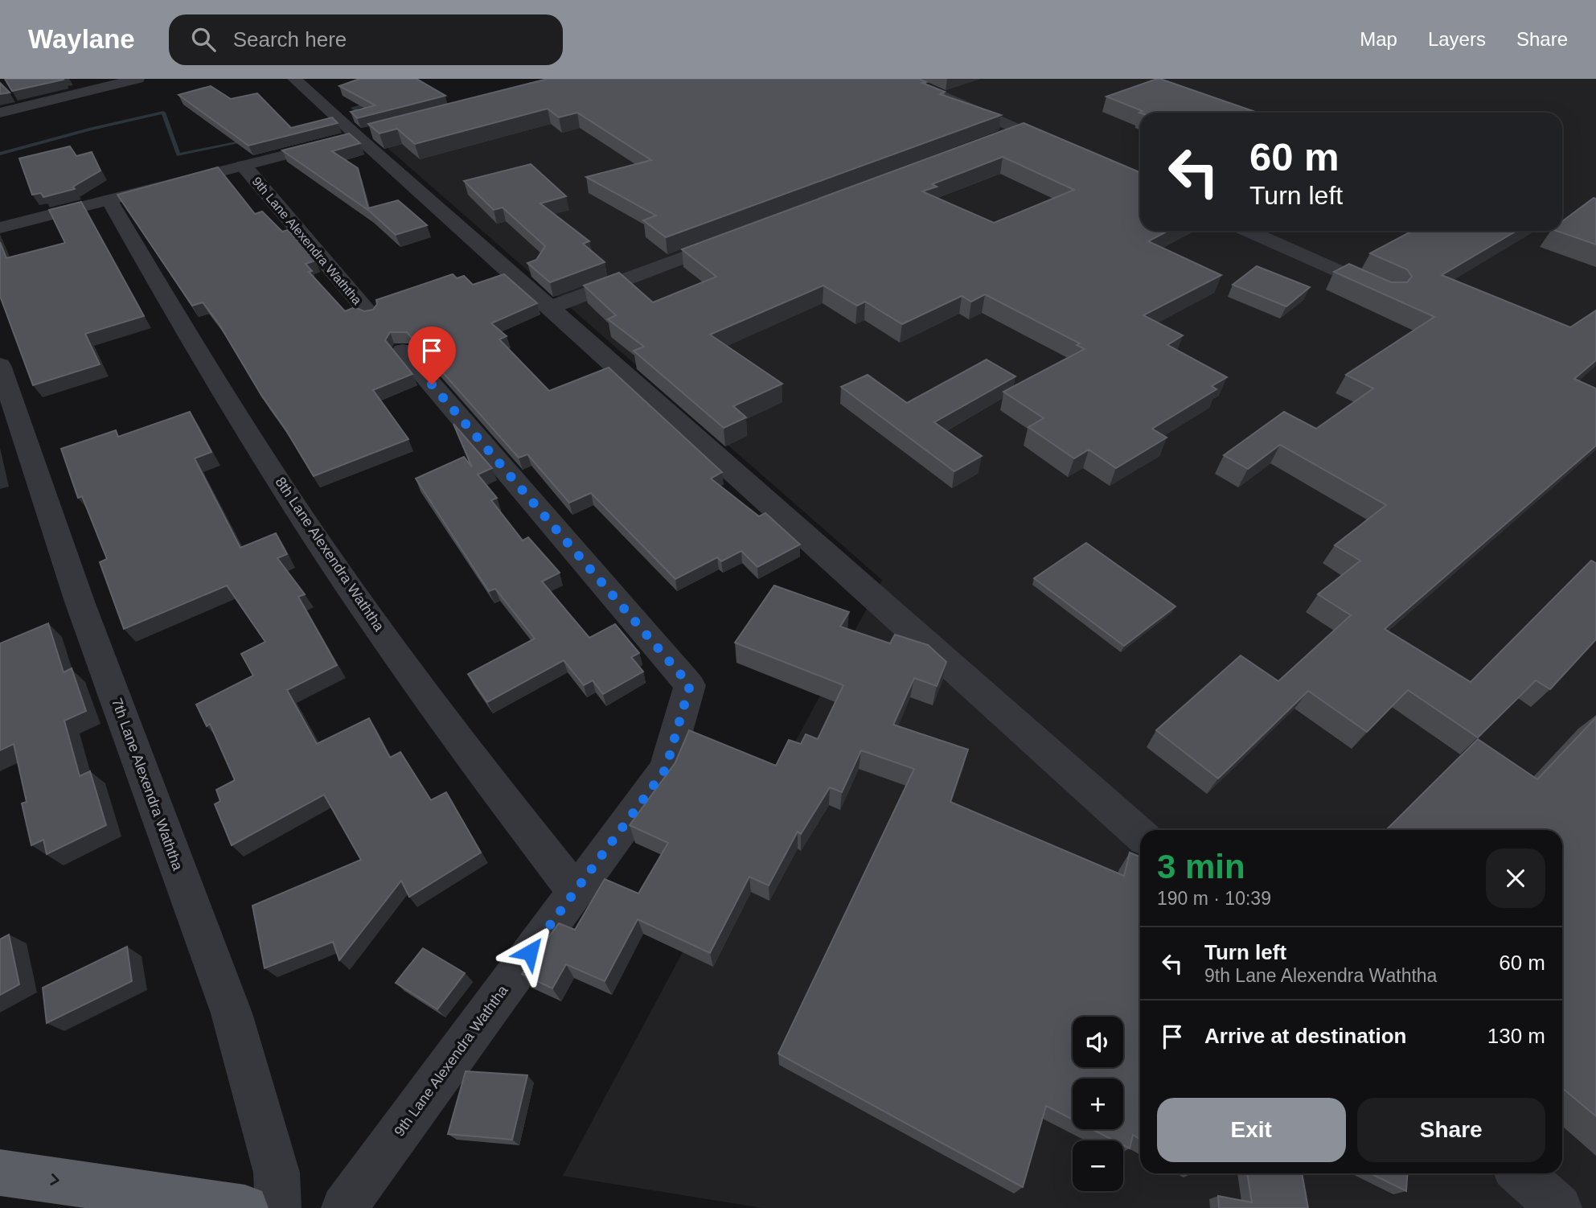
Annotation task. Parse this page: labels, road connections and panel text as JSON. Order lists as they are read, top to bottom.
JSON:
{
  "streets": {
    "street": ["9th Lane Alexendra Waththa", "8th Lane Alexendra Waththa", "7th Lane Alexendra Waththa"]
  },
  "crossings": [
    ["9th Lane Alexendra Waththa", "8th Lane Alexendra Waththa"]
  ],
  "page": {
    "header": "Waylane",
    "search": "Search here",
    "nav": ["Map", "Layers", "Share"],
    "turn": ["60 m", "Turn left"],
    "heading": ["3 min", "190 m · 10:39"],
    "list": [
      {
        "name": "Turn left",
        "note": "9th Lane Alexendra Waththa",
        "value": "60 m"
      },
      {
        "name": "Arrive at destination",
        "value": "130 m"
      }
    ],
    "map_buttons": ["+", "−"],
    "buttons": ["Exit", "Share"]
  }
}
